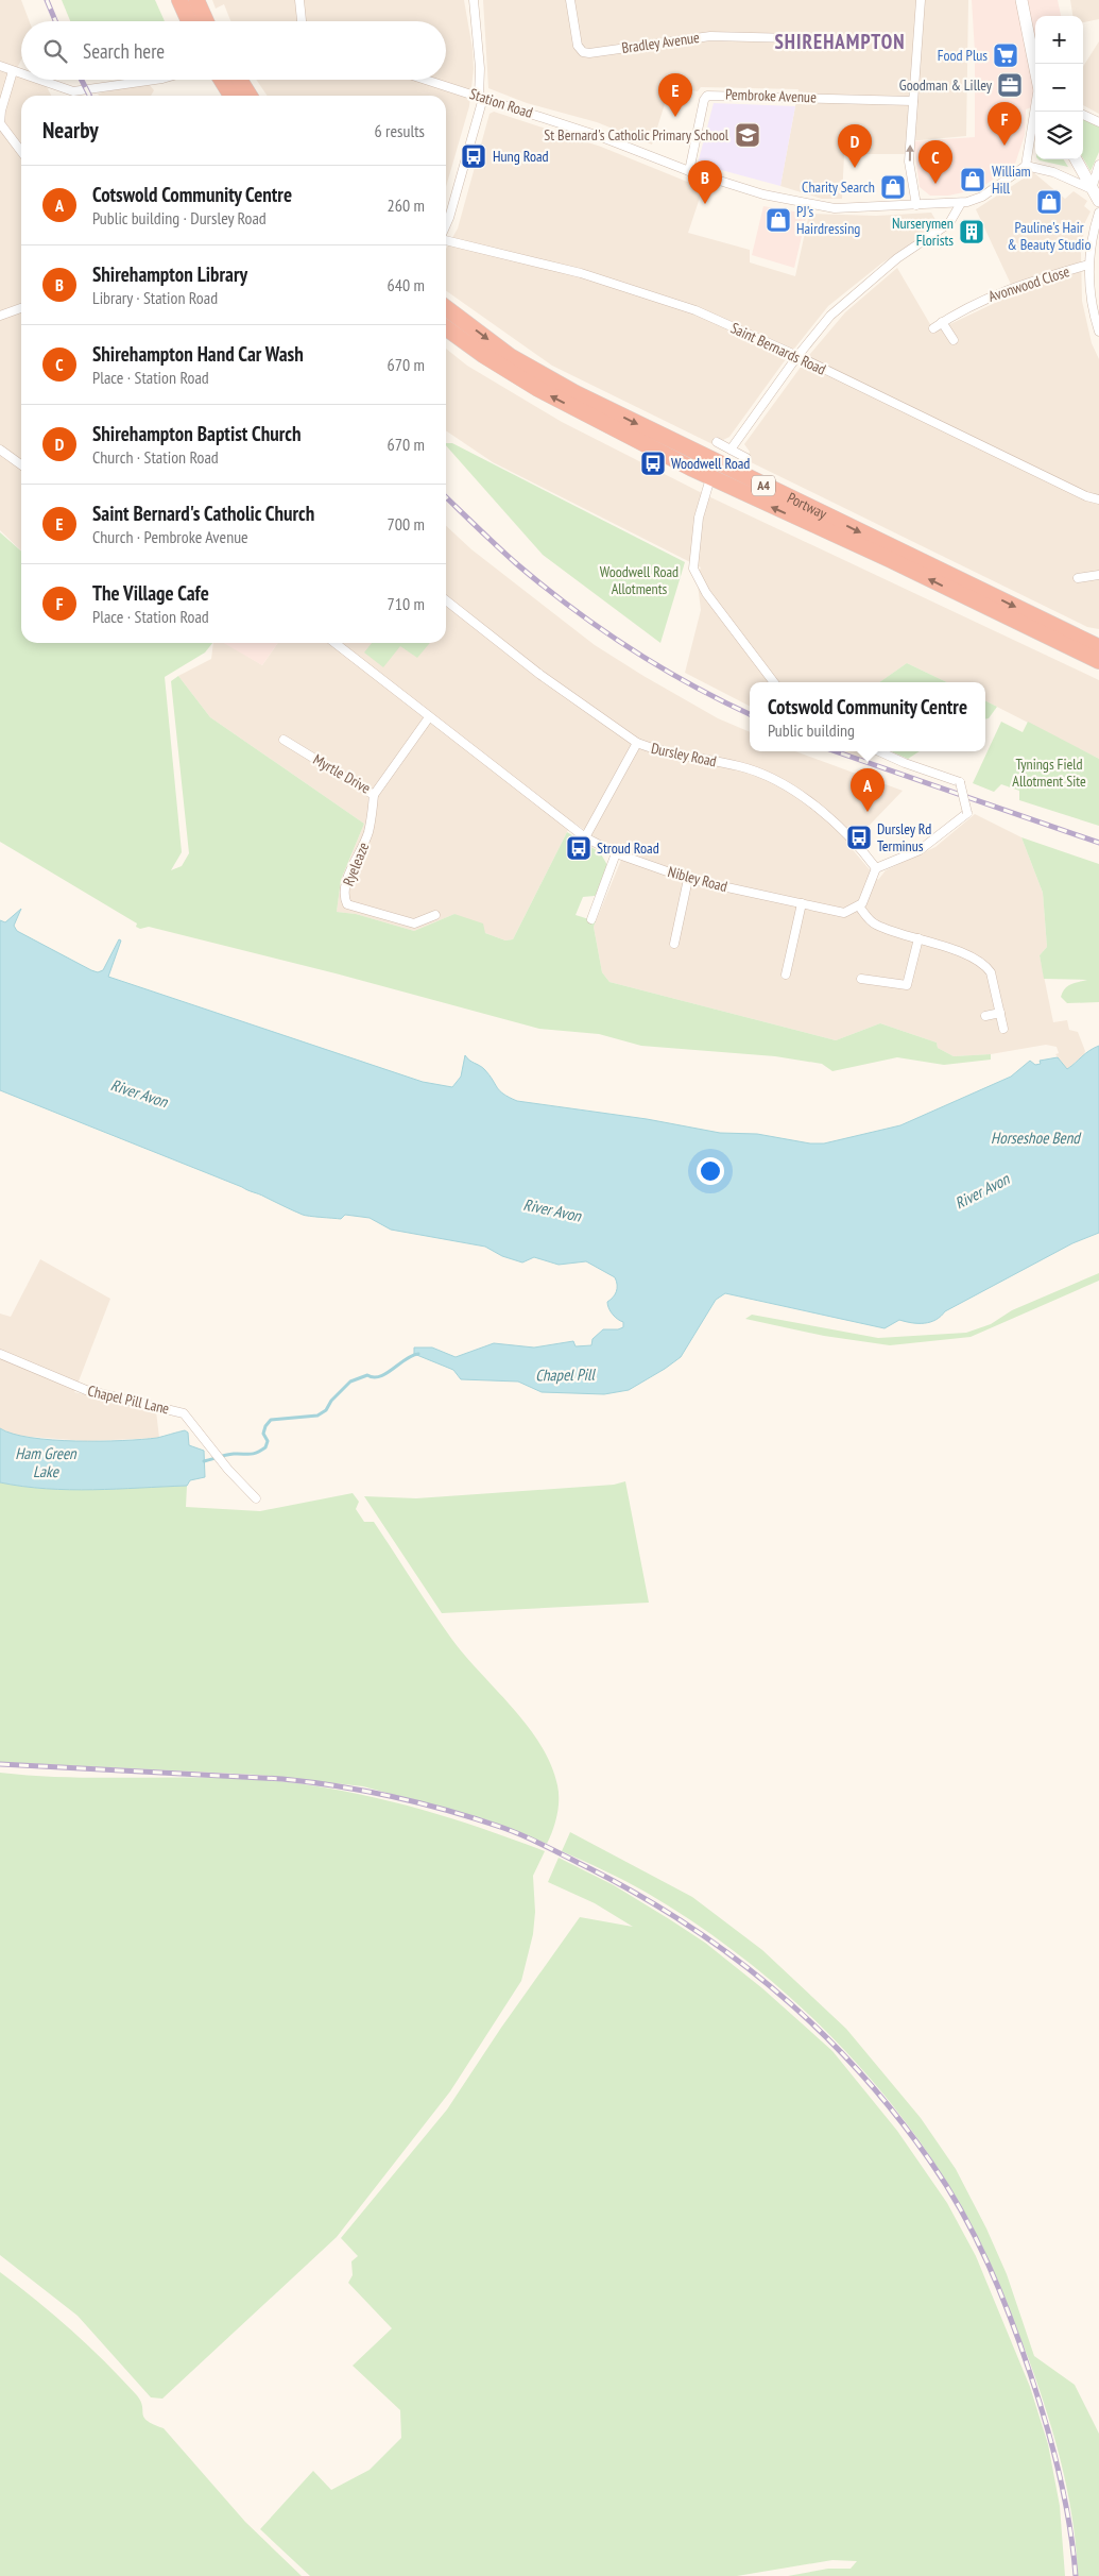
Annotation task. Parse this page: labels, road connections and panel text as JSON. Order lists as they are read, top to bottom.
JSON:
{
  "streets": {
    "highway": ["A4", "Portway"],
    "street": [
      "Bradley Avenue",
      "Pembroke Avenue",
      "Station Road",
      "Avonwood Close",
      "Saint Bernards Road",
      "Dursley Road",
      "Myrtle Drive",
      "Ryeleaze",
      "Nibley Road",
      "Chapel Pill Lane"
    ]
  },
  "crossings": [
    ["Pembroke Avenue", "Station Road"],
    ["Myrtle Drive", "Ryeleaze"],
    ["Myrtle Drive", "Nibley Road"]
  ],
  "districts": ["SHIREHAMPTON"],
  "water": [
    "River Avon",
    "Horseshoe Bend",
    "Chapel Pill",
    "Ham Green Lake"
  ],
  "parks": ["Woodwell Road Allotments", "Tynings Field Allotment Site"],
  "places": {
    "supermarket": ["Food Plus"],
    "office": ["Goodman & Lilley"],
    "school or university": ["St Bernard's Catholic Primary School"],
    "bus stop": [
      "Hung Road",
      "Woodwell Road",
      "Dursley Rd Terminus",
      "Stroud Road"
    ],
    "shop": [
      "William Hill",
      "Charity Search",
      "Pauline's Hair & Beauty Studio",
      "PJ's Hairdressing"
    ],
    "building": ["Nurserymen Florists"]
  },
  "page": {
    "map_buttons": ["+", "−"],
    "search": "Search here",
    "pins": [
      "E",
      "F",
      "D",
      "C",
      "B",
      "A"
    ],
    "heading": ["Nearby", "6 results"],
    "list": [
      {
        "mark": "A",
        "name": "Cotswold Community Centre",
        "note": "Public building · Dursley Road",
        "value": "260 m"
      },
      {
        "mark": "B",
        "name": "Shirehampton Library",
        "note": "Library · Station Road",
        "value": "640 m"
      },
      {
        "mark": "C",
        "name": "Shirehampton Hand Car Wash",
        "note": "Place · Station Road",
        "value": "670 m"
      },
      {
        "mark": "D",
        "name": "Shirehampton Baptist Church",
        "note": "Church · Station Road",
        "value": "670 m"
      },
      {
        "mark": "E",
        "name": "Saint Bernard's Catholic Church",
        "note": "Church · Pembroke Avenue",
        "value": "700 m"
      },
      {
        "mark": "F",
        "name": "The Village Cafe",
        "note": "Place · Station Road",
        "value": "710 m"
      }
    ],
    "popup": ["Cotswold Community Centre", "Public building"]
  }
}
